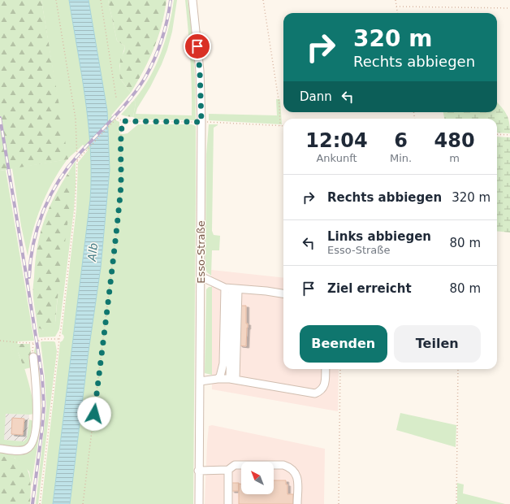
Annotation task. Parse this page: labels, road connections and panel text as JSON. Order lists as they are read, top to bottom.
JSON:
{
  "streets": {
    "street": ["Esso-Straße"]
  },
  "water": ["Alb"],
  "north": "top left",
  "page": {
    "turn": ["320 m", "Rechts abbiegen"],
    "then": "Dann",
    "eta": [
      "12:04",
      "Ankunft",
      "6",
      "Min.",
      "480",
      "m"
    ],
    "list": [
      {
        "name": "Rechts abbiegen",
        "value": "320 m"
      },
      {
        "name": "Links abbiegen",
        "note": "Esso-Straße",
        "value": "80 m"
      },
      {
        "name": "Ziel erreicht",
        "value": "80 m"
      }
    ],
    "buttons": ["Beenden", "Teilen"]
  }
}
